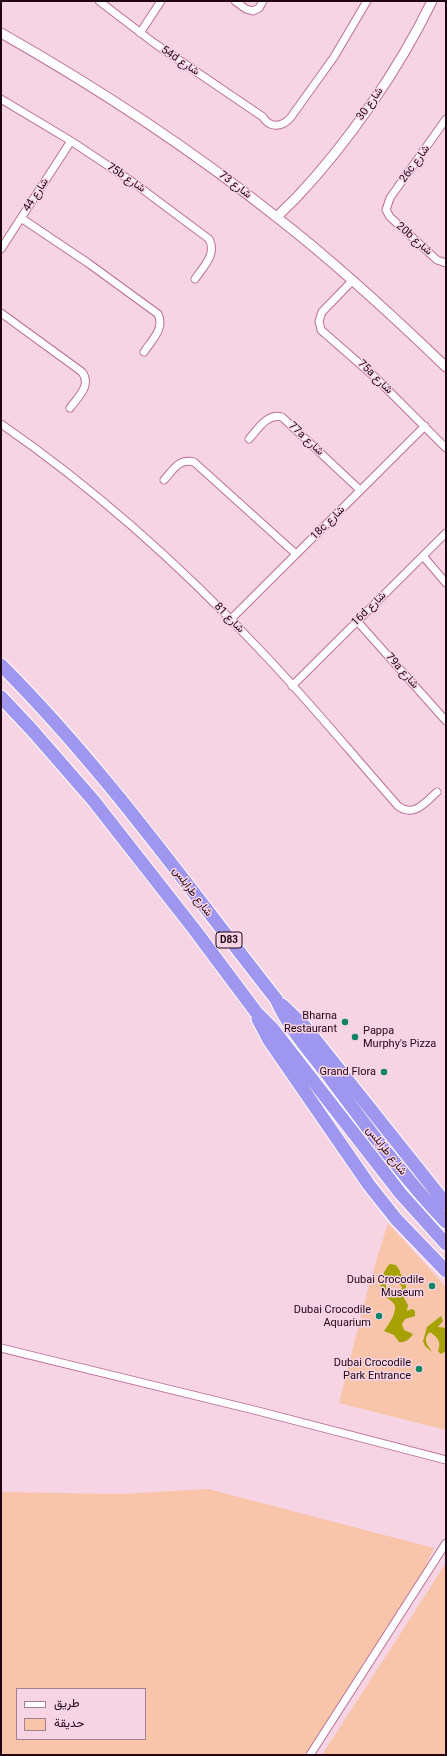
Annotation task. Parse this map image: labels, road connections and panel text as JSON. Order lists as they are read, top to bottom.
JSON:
{
  "streets": {
    "highway": ["شارع طرابلس", "D83"],
    "street": [
      "54d شارع",
      "شارع 30",
      "26c شارع",
      "75b شارع",
      "شارع 73",
      "شارع 44",
      "20b شارع",
      "75a شارع",
      "77a شارع",
      "18c شارع",
      "16d شارع",
      "شارع 81",
      "79a شارع"
    ]
  },
  "crossings": [
    ["شارع 30", "شارع 73"],
    ["26c شارع", "20b شارع"],
    ["75b شارع", "شارع 44"],
    ["شارع 73", "75a شارع"],
    ["75a شارع", "18c شارع"],
    ["77a شارع", "18c شارع"],
    ["18c شارع", "شارع 81"],
    ["16d شارع", "شارع 81"],
    ["16d شارع", "79a شارع"]
  ],
  "places": [
    "Bharna Restaurant",
    "Pappa Murphy's Pizza",
    "Grand Flora",
    "Dubai Crocodile Museum",
    "Dubai Crocodile Aquarium",
    "Dubai Crocodile Park Entrance"
  ],
  "legend": ["طريق", "حديقة"]
}
